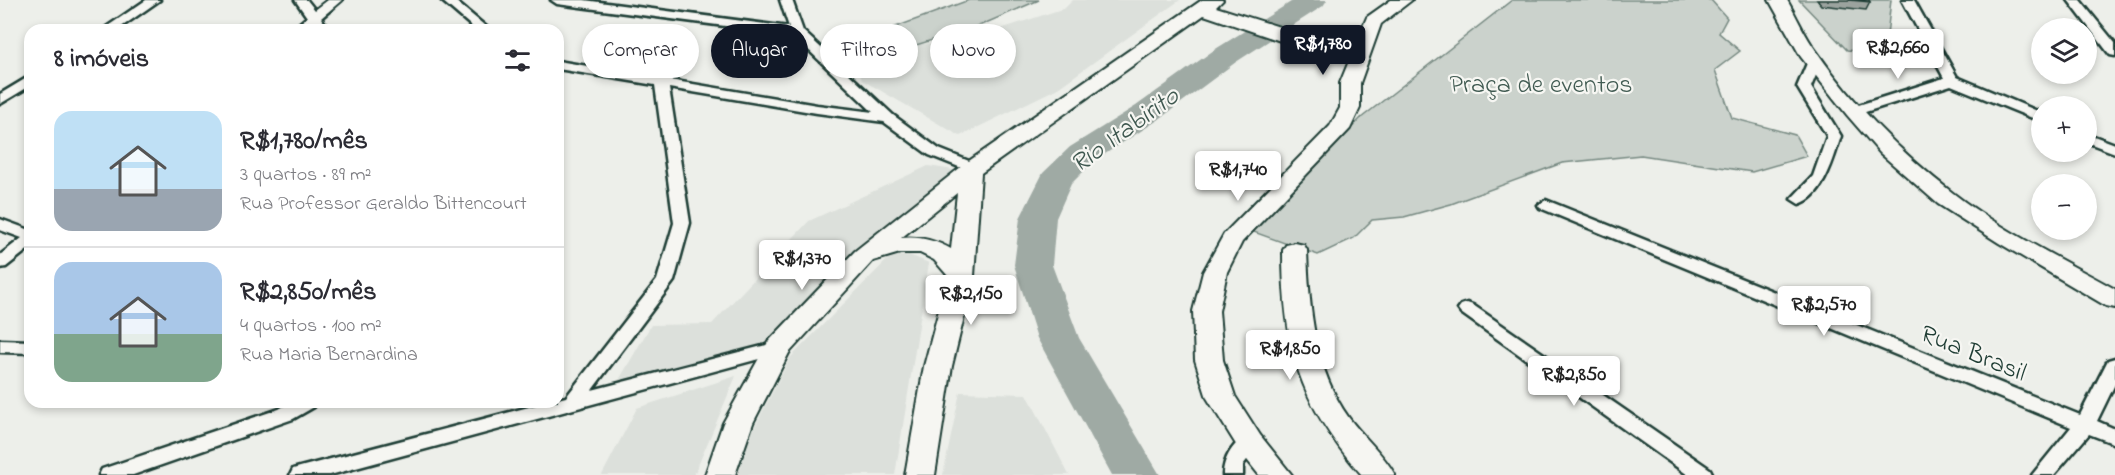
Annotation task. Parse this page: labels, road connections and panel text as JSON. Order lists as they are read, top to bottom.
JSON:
{
  "streets": {
    "street": ["Rua Brasil"]
  },
  "water": ["Rio Itabirito"],
  "parks": ["Praça de eventos"],
  "page": {
    "map_buttons": ["+", "−"],
    "chip": [
      "Comprar",
      "Alugar",
      "Filtros",
      "Novo"
    ],
    "heading": "8 imóveis",
    "price": [
      "R$1,780",
      "R$2,660",
      "R$1,740",
      "R$1,370",
      "R$2,150",
      "R$2,570",
      "R$1,850",
      "R$2,850"
    ],
    "list": [
      {
        "name": "R$1,780/mês",
        "note": "3 quartos · 89 m² · Rua Professor Geraldo Bittencourt"
      },
      {
        "name": "R$2,850/mês",
        "note": "4 quartos · 100 m² · Rua Maria Bernardina"
      }
    ]
  }
}
